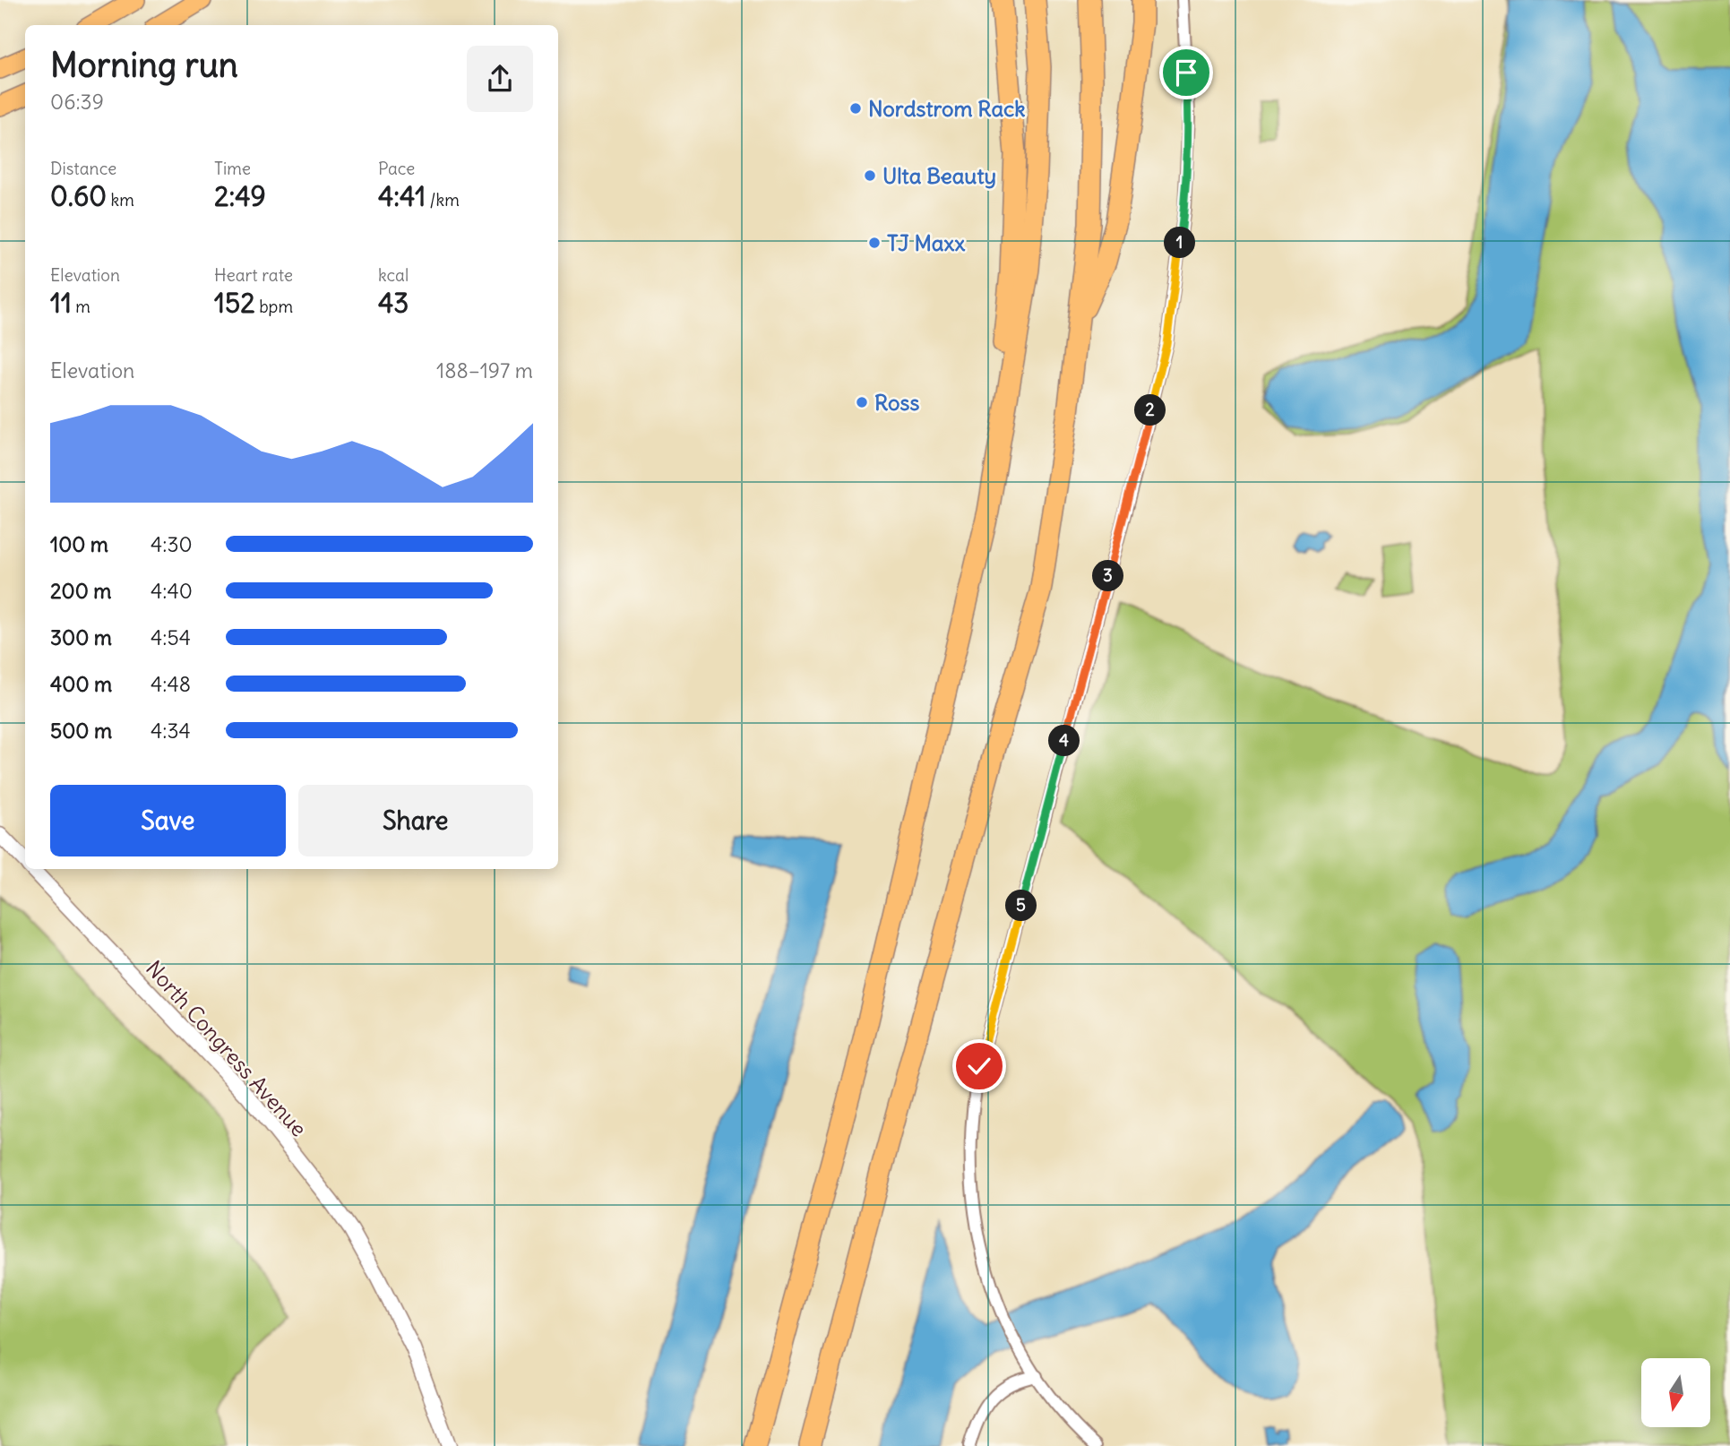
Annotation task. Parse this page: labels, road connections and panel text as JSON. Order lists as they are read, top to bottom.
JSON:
{
  "streets": {
    "street": ["North Congress Avenue"]
  },
  "places": [
    "Nordstrom Rack",
    "Ulta Beauty",
    "TJ Maxx",
    "Ross"
  ],
  "north": "bottom",
  "page": {
    "heading": ["Morning run", "06:39"],
    "stats": [
      ["Distance", "0.60 km"],
      ["Time", "2:49"],
      ["Pace", "4:41 /km"],
      ["Elevation", "11 m"],
      ["Heart rate", "152 bpm"],
      ["kcal", "43"]
    ],
    "pins": [
      "1",
      "2",
      "3",
      "4",
      "5"
    ],
    "chart": ["Elevation", "188–197 m"],
    "list": [
      {
        "name": "100 m",
        "note": "4:30"
      },
      {
        "name": "200 m",
        "note": "4:40"
      },
      {
        "name": "300 m",
        "note": "4:54"
      },
      {
        "name": "400 m",
        "note": "4:48"
      },
      {
        "name": "500 m",
        "note": "4:34"
      }
    ],
    "buttons": ["Save", "Share"]
  }
}
